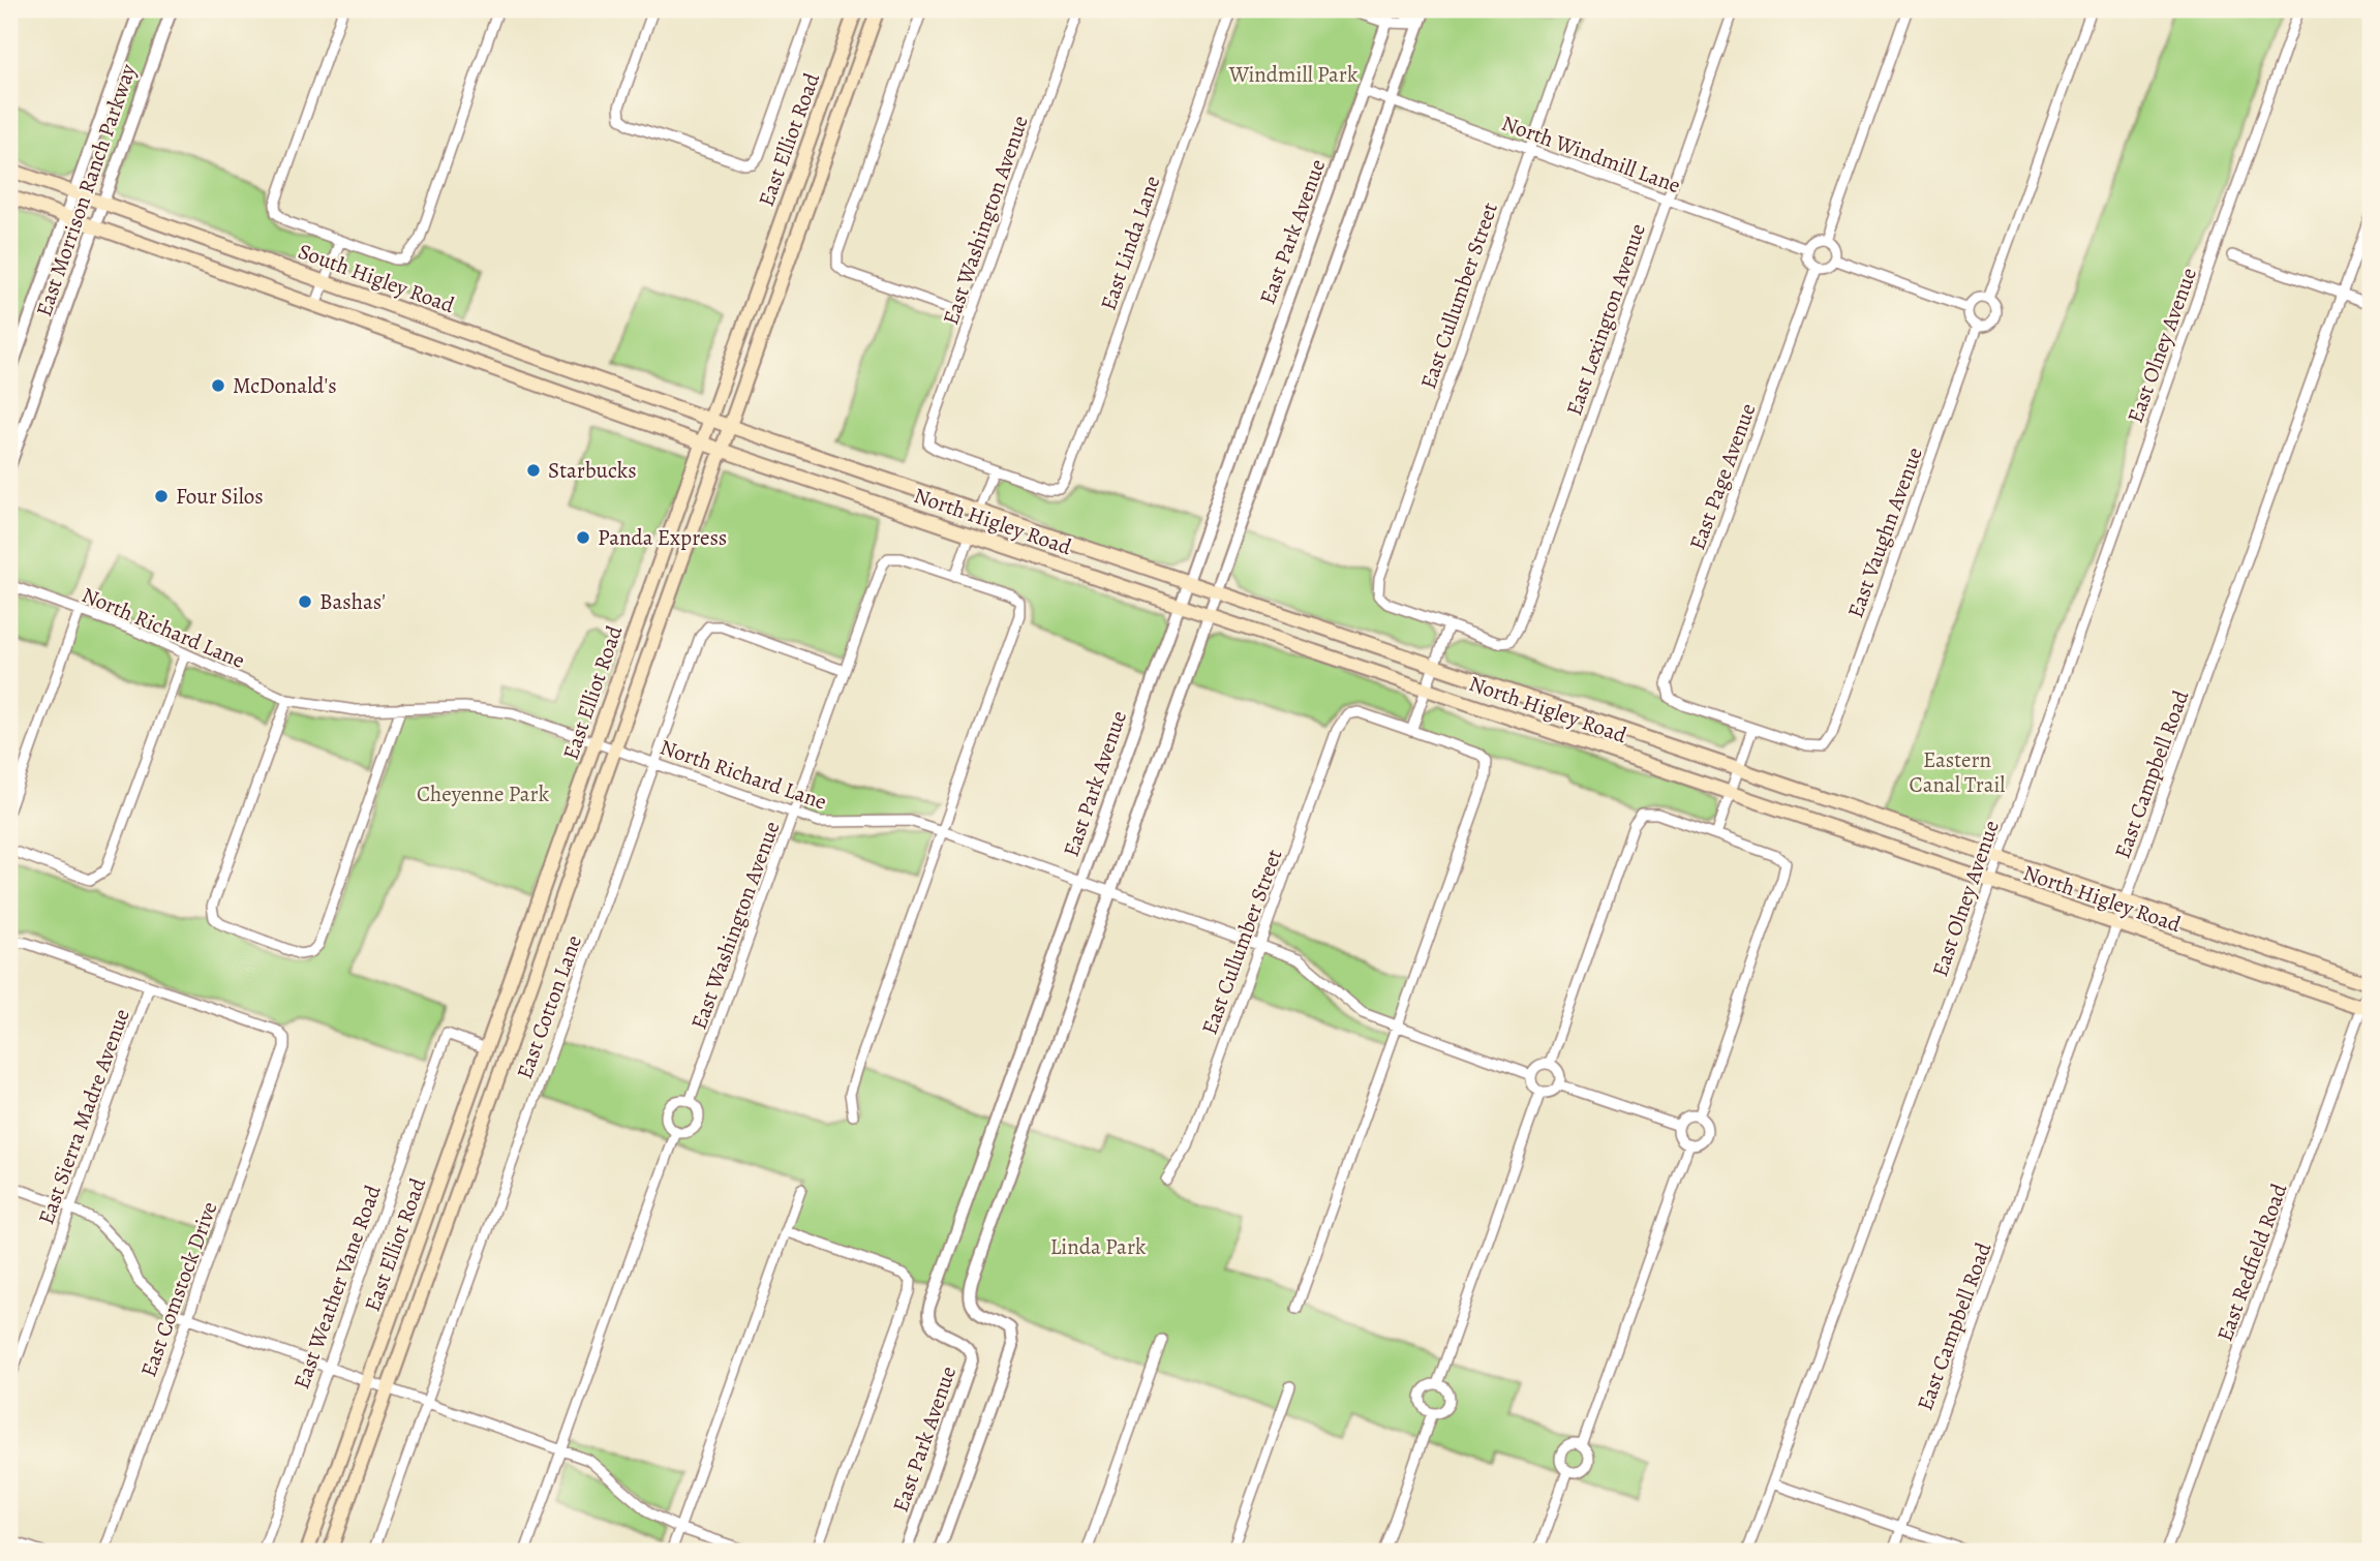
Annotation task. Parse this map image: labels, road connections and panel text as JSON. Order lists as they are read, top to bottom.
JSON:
{
  "streets": {
    "main road": ["East Elliot Road", "South Higley Road", "North Higley Road"],
    "street": [
      "North Windmill Lane",
      "East Morrison Ranch Parkway",
      "East Washington Avenue",
      "East Park Avenue",
      "East Linda Lane",
      "East Cullumber Street",
      "East Lexington Avenue",
      "East Olney Avenue",
      "East Page Avenue",
      "East Vaughn Avenue",
      "North Richard Lane",
      "East Campbell Road",
      "East Cotton Lane",
      "East Sierra Madre Avenue",
      "East Redfield Road",
      "East Weather Vane Road",
      "East Comstock Drive"
    ]
  },
  "crossings": [
    ["East Elliot Road", "South Higley Road"],
    ["East Elliot Road", "North Higley Road"],
    ["East Elliot Road", "North Richard Lane"],
    ["East Elliot Road", "East Weather Vane Road"],
    ["North Windmill Lane", "East Park Avenue"],
    ["North Windmill Lane", "East Cullumber Street"],
    ["North Windmill Lane", "East Lexington Avenue"],
    ["North Windmill Lane", "East Page Avenue"],
    ["East Morrison Ranch Parkway", "South Higley Road"],
    ["East Washington Avenue", "East Linda Lane"],
    ["East Washington Avenue", "North Richard Lane"],
    ["East Washington Avenue", "East Cotton Lane"],
    ["East Park Avenue", "North Higley Road"],
    ["East Park Avenue", "North Richard Lane"],
    ["South Higley Road", "North Higley Road"],
    ["East Cullumber Street", "East Lexington Avenue"],
    ["East Cullumber Street", "North Richard Lane"],
    ["East Olney Avenue", "North Higley Road"],
    ["East Page Avenue", "East Vaughn Avenue"],
    ["North Higley Road", "East Campbell Road"],
    ["North Higley Road", "East Redfield Road"],
    ["North Richard Lane", "East Cotton Lane"],
    ["East Sierra Madre Avenue", "East Comstock Drive"]
  ],
  "parks": [
    "Windmill Park",
    "Eastern Canal Trail",
    "Cheyenne Park",
    "Linda Park"
  ],
  "places": [
    "McDonald's",
    "Starbucks",
    "Four Silos",
    "Panda Express",
    "Bashas'"
  ]
}
